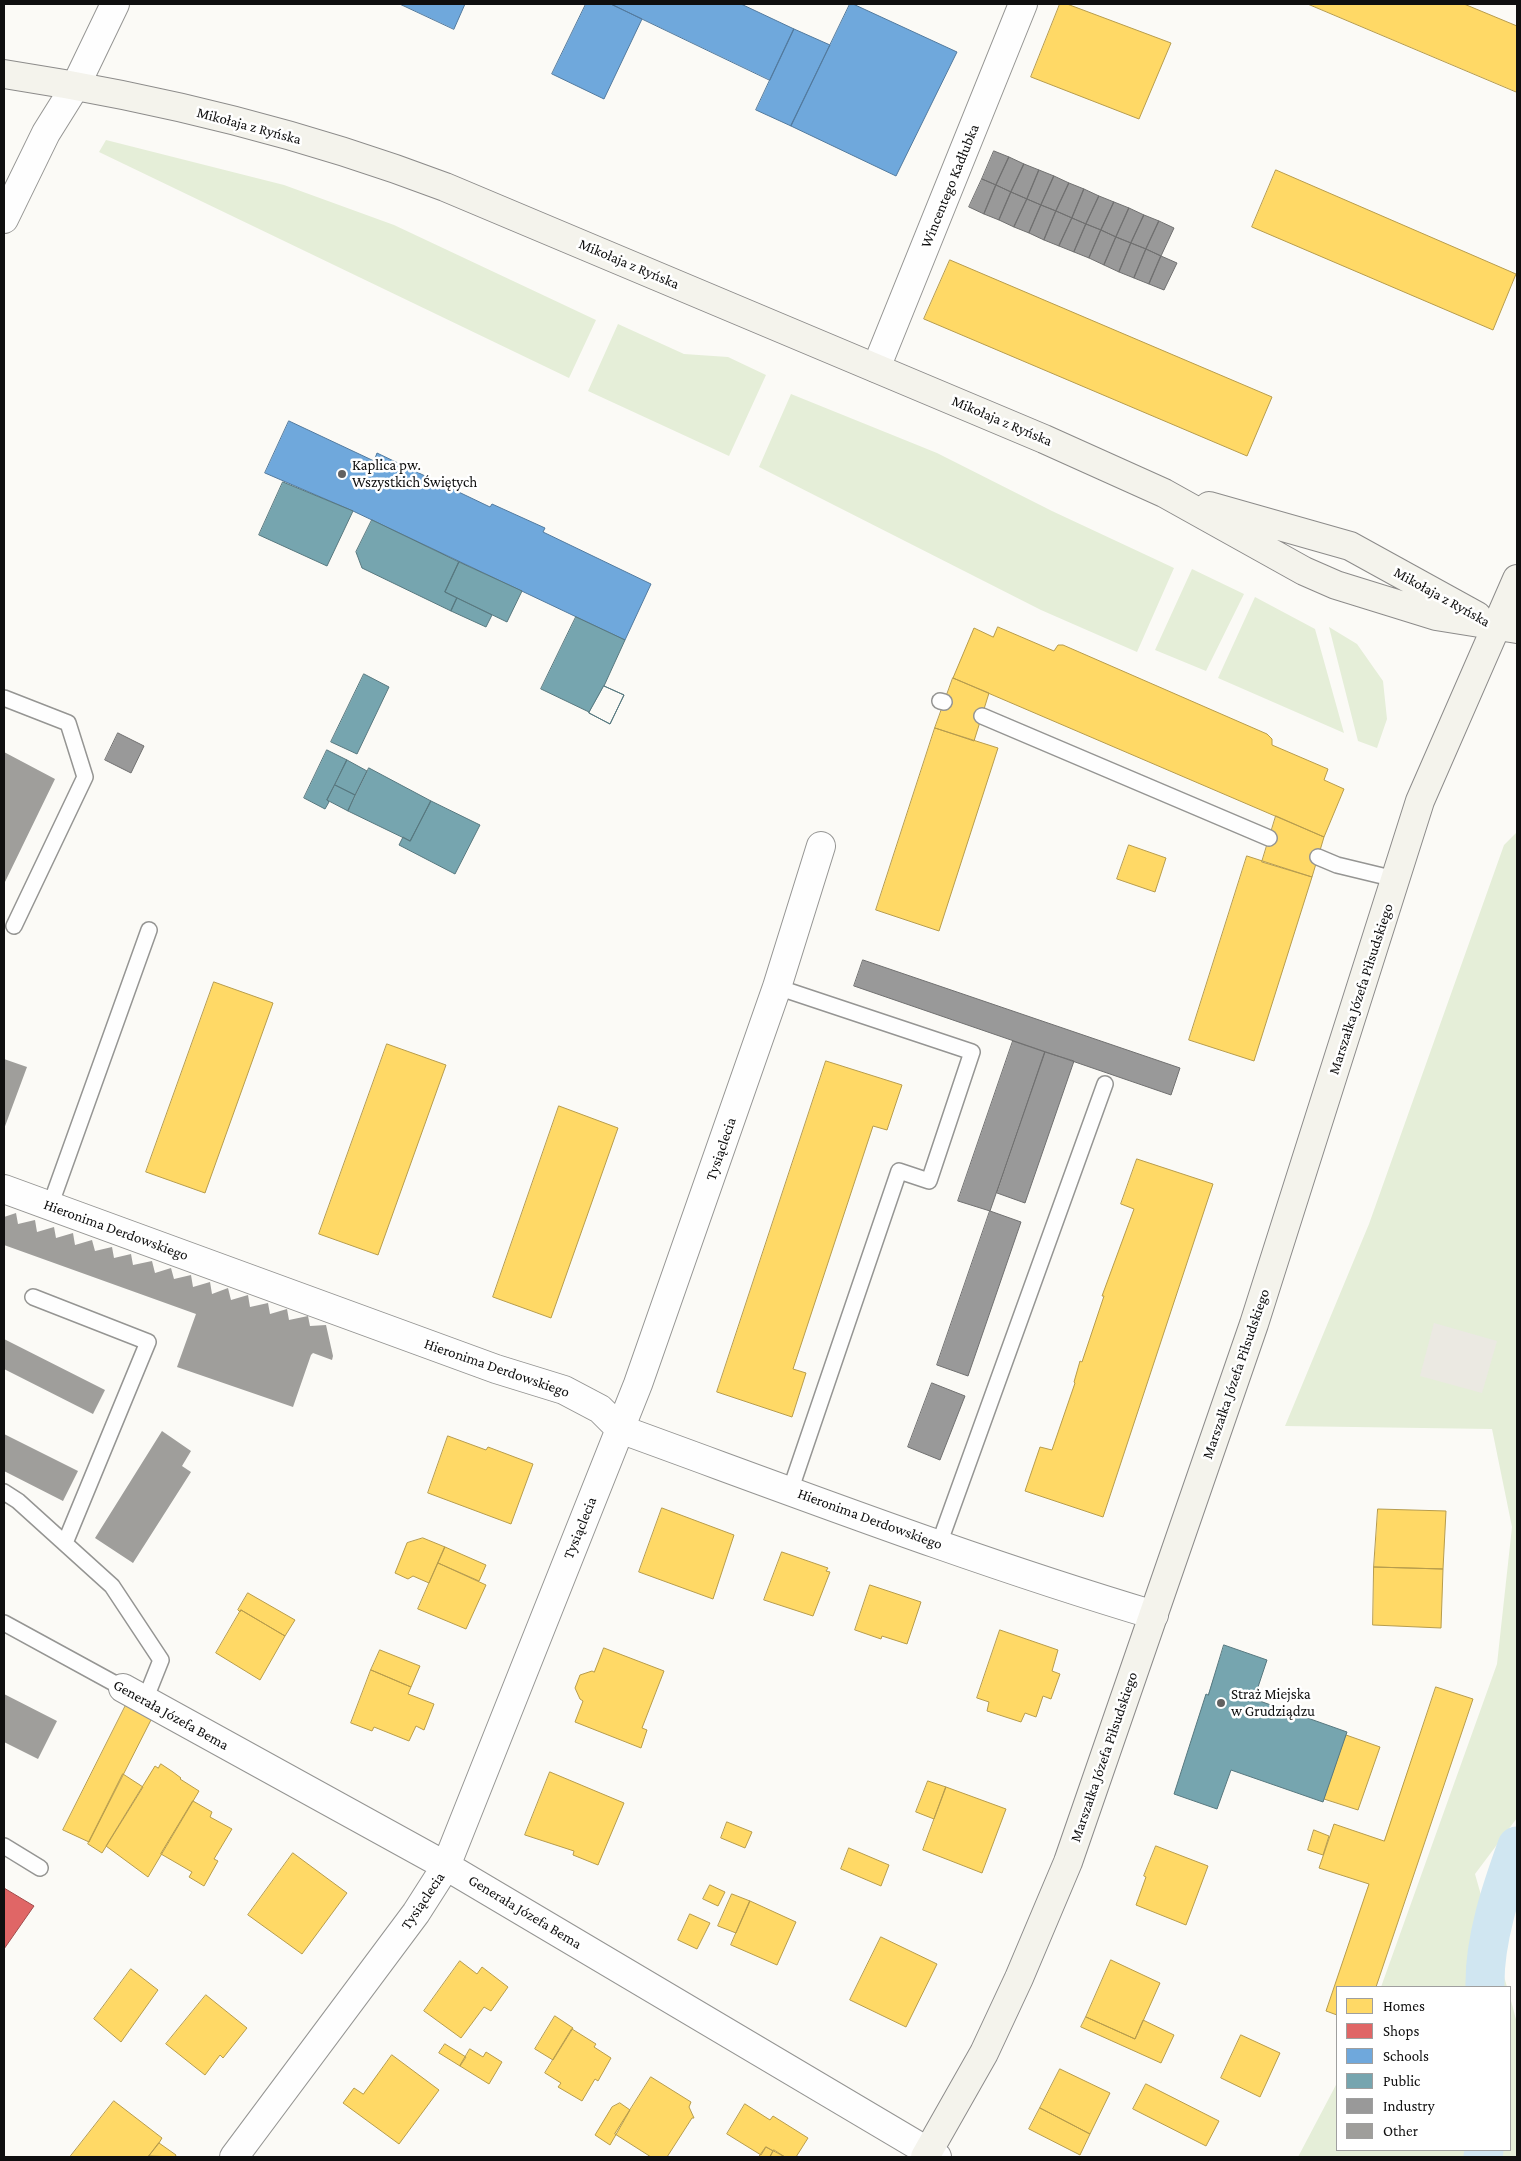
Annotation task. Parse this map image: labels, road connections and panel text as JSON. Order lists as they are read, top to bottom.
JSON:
{
  "streets": {
    "street": [
      "Mikołaja z Ryńska",
      "Wincentego Kadłubka",
      "Marszałka Józefa Piłsudskiego",
      "Tysiąclecia",
      "Hieronima Derdowskiego",
      "Generała Józefa Bema"
    ]
  },
  "crossings": [
    ["Mikołaja z Ryńska", "Wincentego Kadłubka"],
    ["Mikołaja z Ryńska", "Marszałka Józefa Piłsudskiego"],
    ["Marszałka Józefa Piłsudskiego", "Hieronima Derdowskiego"],
    ["Marszałka Józefa Piłsudskiego", "Generała Józefa Bema"],
    ["Tysiąclecia", "Hieronima Derdowskiego"],
    ["Tysiąclecia", "Generała Józefa Bema"]
  ],
  "places": ["Kaplica pw. Wszystkich Świętych", "Straż Miejska w Grudziądzu"],
  "legend": [
    "Homes",
    "Shops",
    "Schools",
    "Public",
    "Industry",
    "Other"
  ]
}
